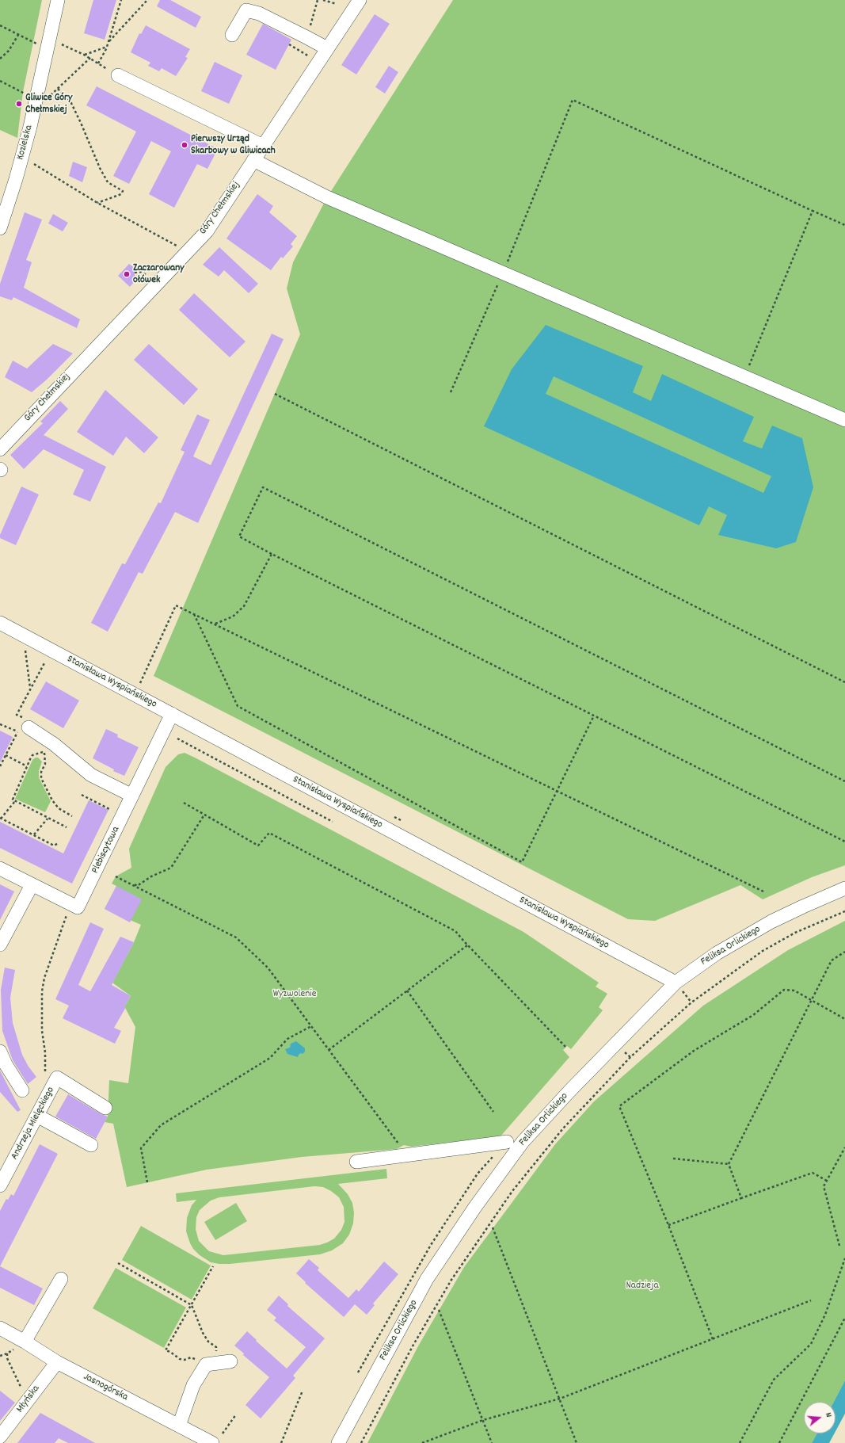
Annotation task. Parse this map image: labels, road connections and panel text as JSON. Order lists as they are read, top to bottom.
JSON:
{
  "streets": {
    "street": [
      "Kozielska",
      "Góry Chełmskiej",
      "Stanisława Wyspiańskiego",
      "Plebiscytowa",
      "Feliksa Orlickiego",
      "Andrzeja Mielęckiego",
      "Jasnogórska",
      "Młyńska"
    ]
  },
  "crossings": [
    ["Stanisława Wyspiańskiego", "Plebiscytowa"],
    ["Stanisława Wyspiańskiego", "Feliksa Orlickiego"],
    ["Jasnogórska", "Młyńska"]
  ],
  "parks": ["Wyzwolenie", "Nadzieja"],
  "places": ["Gliwice Góry Chełmskiej", "Pierwszy Urząd Skarbowy w Gliwicach", "Zaczarowany ołówek"],
  "north": "right"
}
